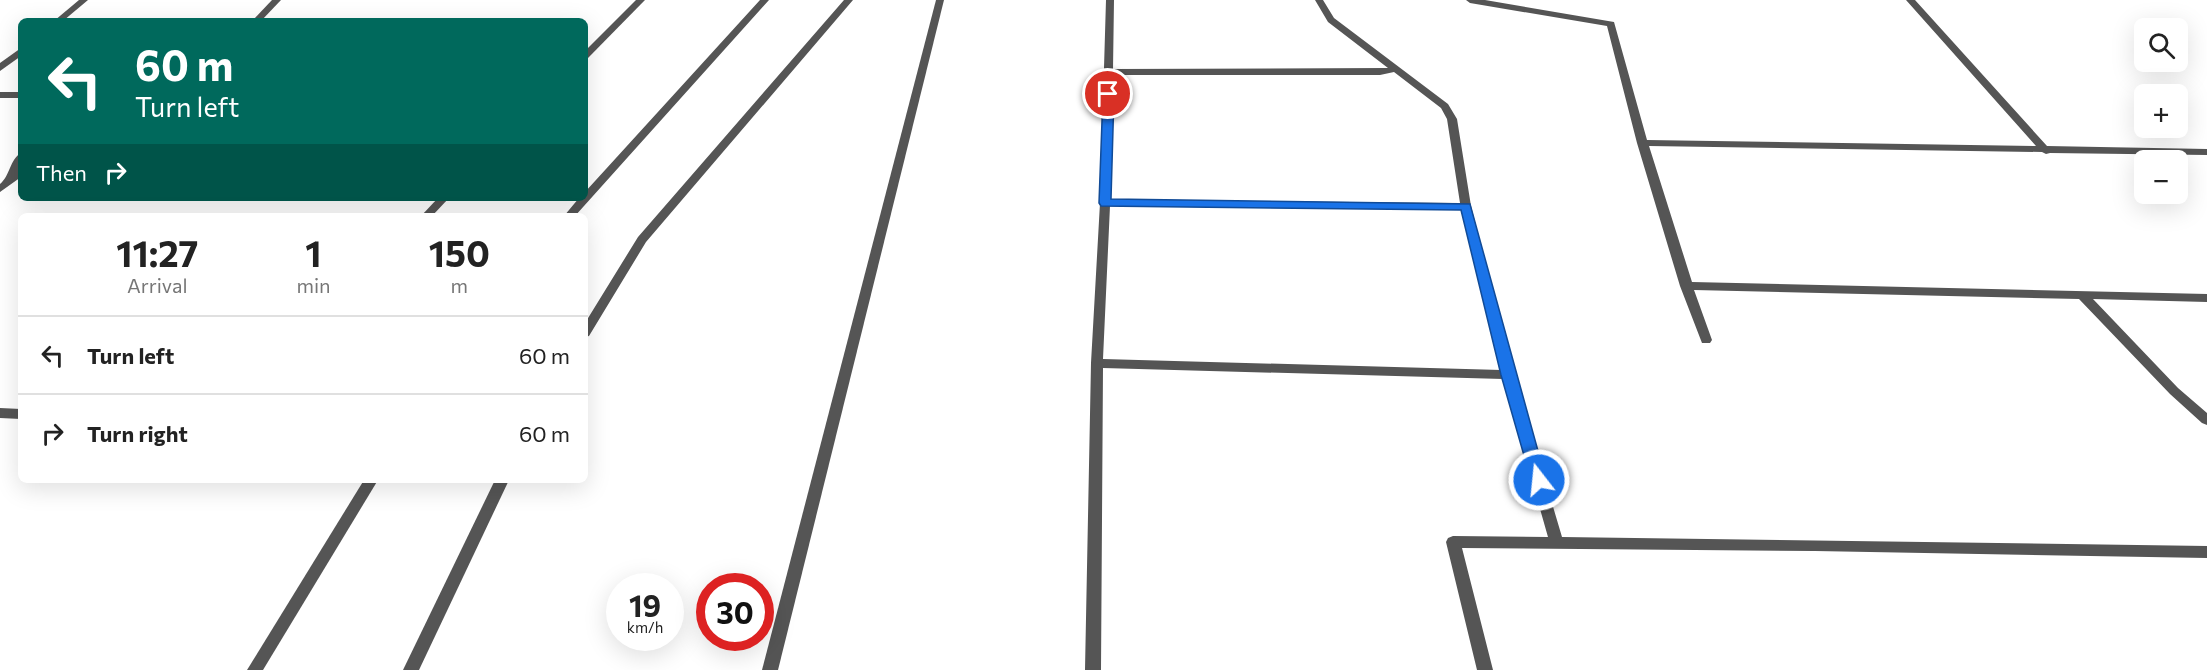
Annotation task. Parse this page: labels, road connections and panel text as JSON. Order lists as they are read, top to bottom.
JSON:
{
  "page": {
    "map_buttons": ["+", "−"],
    "turn": ["60 m", "Turn left"],
    "then": "Then",
    "eta": [
      "11:27",
      "Arrival",
      "1",
      "min",
      "150",
      "m"
    ],
    "list": [
      {
        "name": "Turn left",
        "value": "60 m"
      },
      {
        "name": "Turn right",
        "value": "60 m"
      }
    ],
    "speed": "19 km/h",
    "limit": "30"
  }
}
